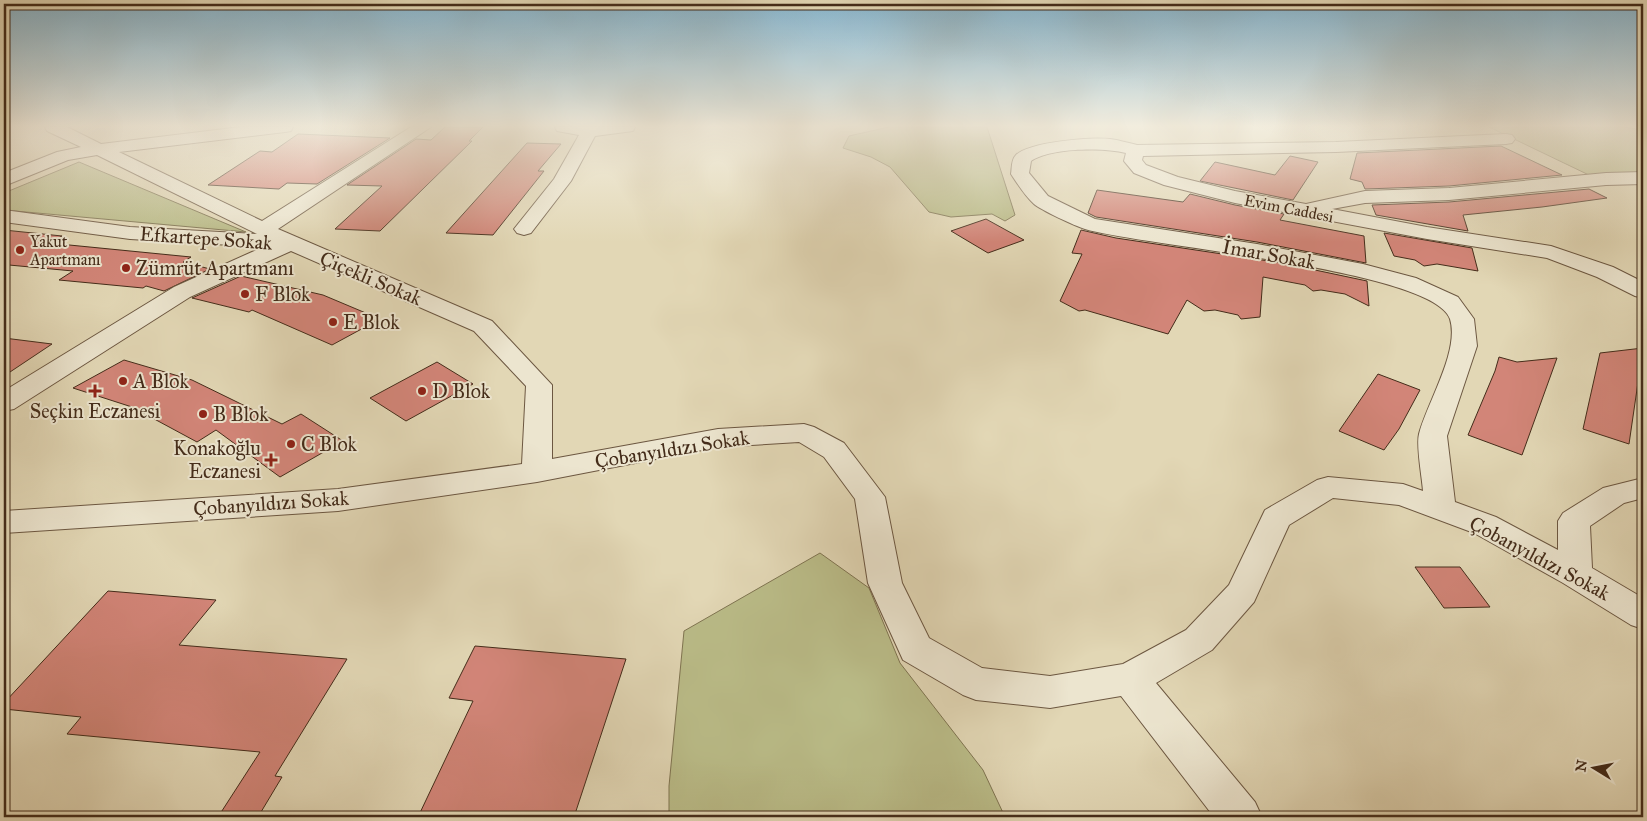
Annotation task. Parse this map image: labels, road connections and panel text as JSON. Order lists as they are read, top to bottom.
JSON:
{
  "streets": {
    "street": [
      "Evim Caddesi",
      "Efkartepe Sokak",
      "İmar Sokak",
      "Çiçekli Sokak",
      "Çobanyıldızı Sokak"
    ]
  },
  "crossings": [
    ["Efkartepe Sokak", "Çiçekli Sokak"],
    ["İmar Sokak", "Çobanyıldızı Sokak"],
    ["Çiçekli Sokak", "Çobanyıldızı Sokak"]
  ],
  "places": {
    "other": [
      "Yakut Apartmanı",
      "Zümrüt Apartmanı",
      "F Blok",
      "E Blok",
      "A Blok",
      "D Blok",
      "B Blok",
      "C Blok"
    ],
    "health": ["Seçkin Eczanesi", "Konakoğlu Eczanesi"]
  },
  "north": "left"
}
